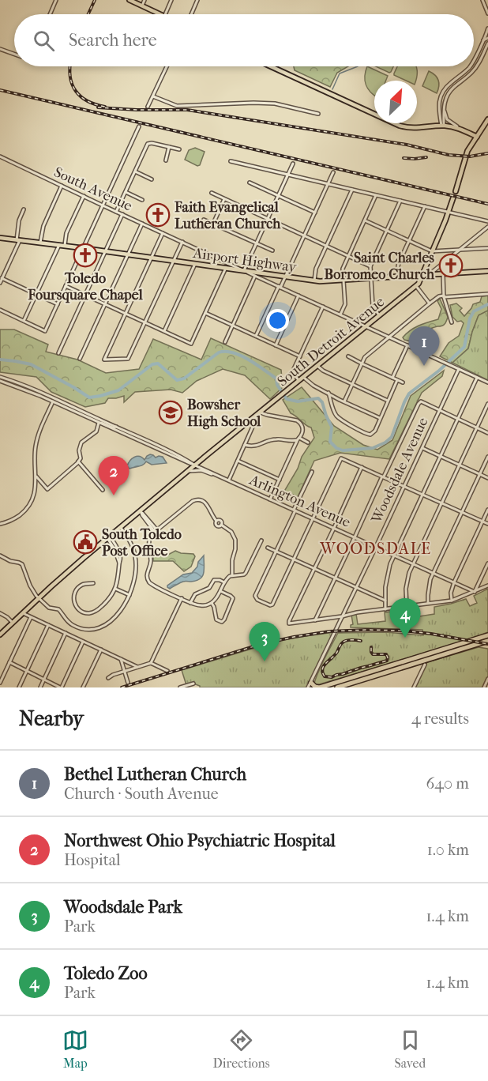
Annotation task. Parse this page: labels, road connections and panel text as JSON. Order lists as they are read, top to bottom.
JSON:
{
  "streets": {
    "main road": ["Airport Highway", "South Detroit Avenue"],
    "street": ["South Avenue", "Woodsdale Avenue", "Arlington Avenue"]
  },
  "crossings": [
    ["South Avenue", "Airport Highway"],
    ["South Avenue", "South Detroit Avenue"],
    ["South Avenue", "Woodsdale Avenue"],
    ["Airport Highway", "South Detroit Avenue"],
    ["South Detroit Avenue", "Arlington Avenue"],
    ["Woodsdale Avenue", "Arlington Avenue"]
  ],
  "districts": ["WOODSDALE"],
  "places": {
    "church": ["Faith Evangelical Lutheran Church", "Toledo Foursquare Chapel", "Saint Charles Borromeo Church"],
    "school or university": ["Bowsher High School"],
    "public building": ["South Toledo Post Office"]
  },
  "north": "top right",
  "page": {
    "search": "Search here",
    "pins": [
      "1",
      "2",
      "4",
      "3"
    ],
    "heading": ["Nearby", "4 results"],
    "list": [
      {
        "mark": "1",
        "name": "Bethel Lutheran Church",
        "note": "Church · South Avenue",
        "value": "640 m"
      },
      {
        "mark": "2",
        "name": "Northwest Ohio Psychiatric Hospital",
        "note": "Hospital",
        "value": "1.0 km"
      },
      {
        "mark": "3",
        "name": "Woodsdale Park",
        "note": "Park",
        "value": "1.4 km"
      },
      {
        "mark": "4",
        "name": "Toledo Zoo",
        "note": "Park",
        "value": "1.4 km"
      }
    ],
    "nav": ["Map", "Directions", "Saved"]
  }
}
